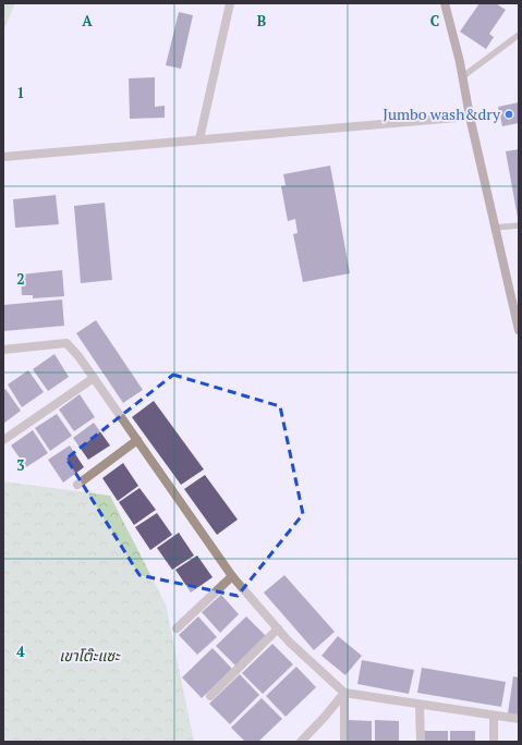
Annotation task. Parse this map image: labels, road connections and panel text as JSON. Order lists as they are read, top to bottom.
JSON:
{
  "parks": ["เขาโต๊ะแซะ"],
  "places": ["Jumbo wash&dry"],
  "grid": {
    "columns": ["A", "B", "C"],
    "rows": [
      "1",
      "2",
      "3",
      "4"
    ]
  }
}
